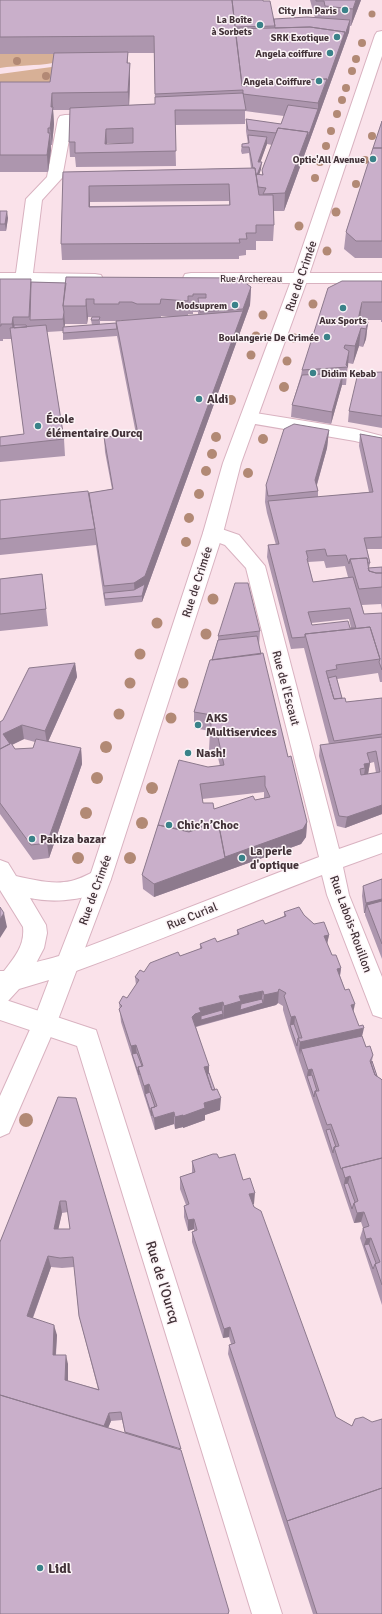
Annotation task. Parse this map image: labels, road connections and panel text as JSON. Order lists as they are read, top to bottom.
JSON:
{
  "streets": {
    "street": [
      "Rue de Crimée",
      "Rue Archereau",
      "Rue de l'Escaut",
      "Rue Curial",
      "Rue Labois-Rouillon",
      "Rue de l'Ourcq"
    ]
  },
  "crossings": [
    ["Rue de Crimée", "Rue Archereau"],
    ["Rue de Crimée", "Rue de l'Escaut"],
    ["Rue de Crimée", "Rue Curial"],
    ["Rue de Crimée", "Rue de l'Ourcq"],
    ["Rue de l'Escaut", "Rue Curial"],
    ["Rue de l'Escaut", "Rue Labois-Rouillon"],
    ["Rue Curial", "Rue Labois-Rouillon"]
  ],
  "places": [
    "City Inn Paris",
    "La Boîte à Sorbets",
    "SRK Exotique",
    "Angela coiffure",
    "Angela Coiffure",
    "Optic'All Avenue",
    "Modsuprem",
    "Aux Sports",
    "Boulangerie De Crimée",
    "Didim Kebab",
    "Aldi",
    "École élémentaire Ourcq",
    "AKS Multiservices",
    "Nash!",
    "Chic’n’Choc",
    "Pakiza bazar",
    "La perle d'optique",
    "Lidl"
  ]
}
